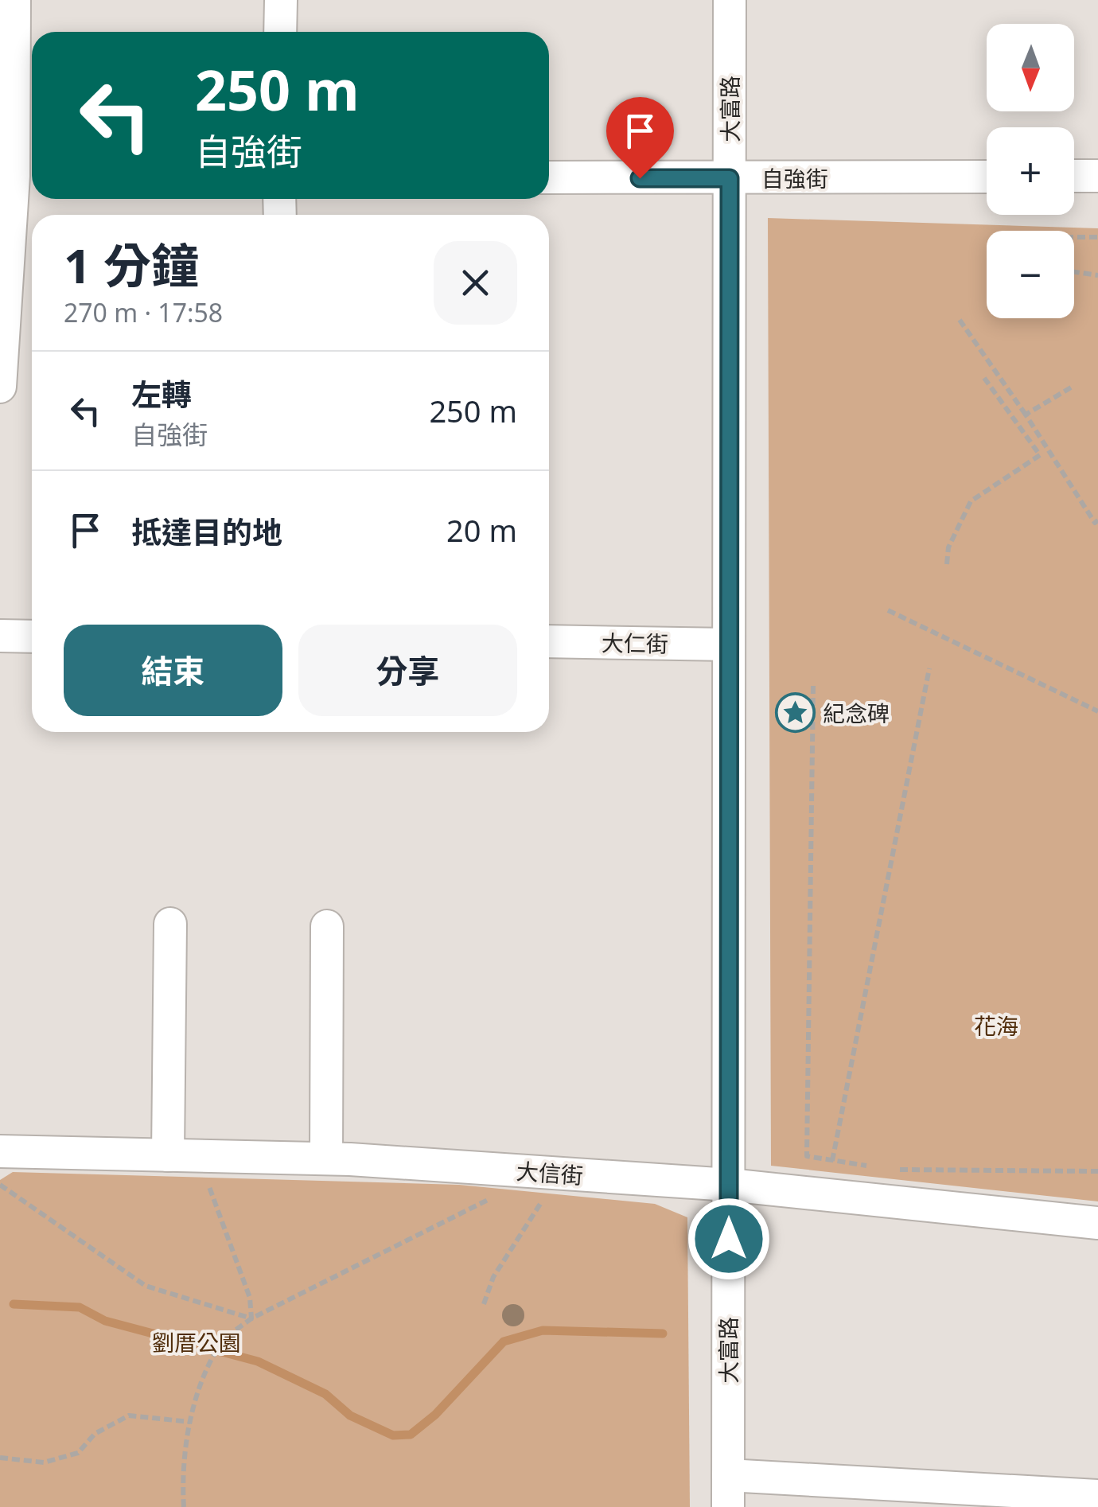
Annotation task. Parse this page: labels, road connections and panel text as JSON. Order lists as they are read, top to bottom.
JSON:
{
  "streets": {
    "street": [
      "大富路",
      "自強街",
      "大仁街",
      "大信街"
    ]
  },
  "crossings": [
    ["大富路", "自強街"],
    ["大富路", "大仁街"],
    ["大富路", "大信街"]
  ],
  "parks": ["花海", "劉厝公園"],
  "places": {
    "place": ["紀念碑"]
  },
  "north": "bottom",
  "page": {
    "map_buttons": ["+", "−"],
    "turn": ["250 m", "自強街"],
    "heading": ["1 分鐘", "270 m · 17:58"],
    "list": [
      {
        "name": "左轉",
        "note": "自強街",
        "value": "250 m"
      },
      {
        "name": "抵達目的地",
        "value": "20 m"
      }
    ],
    "buttons": ["結束", "分享"]
  }
}
